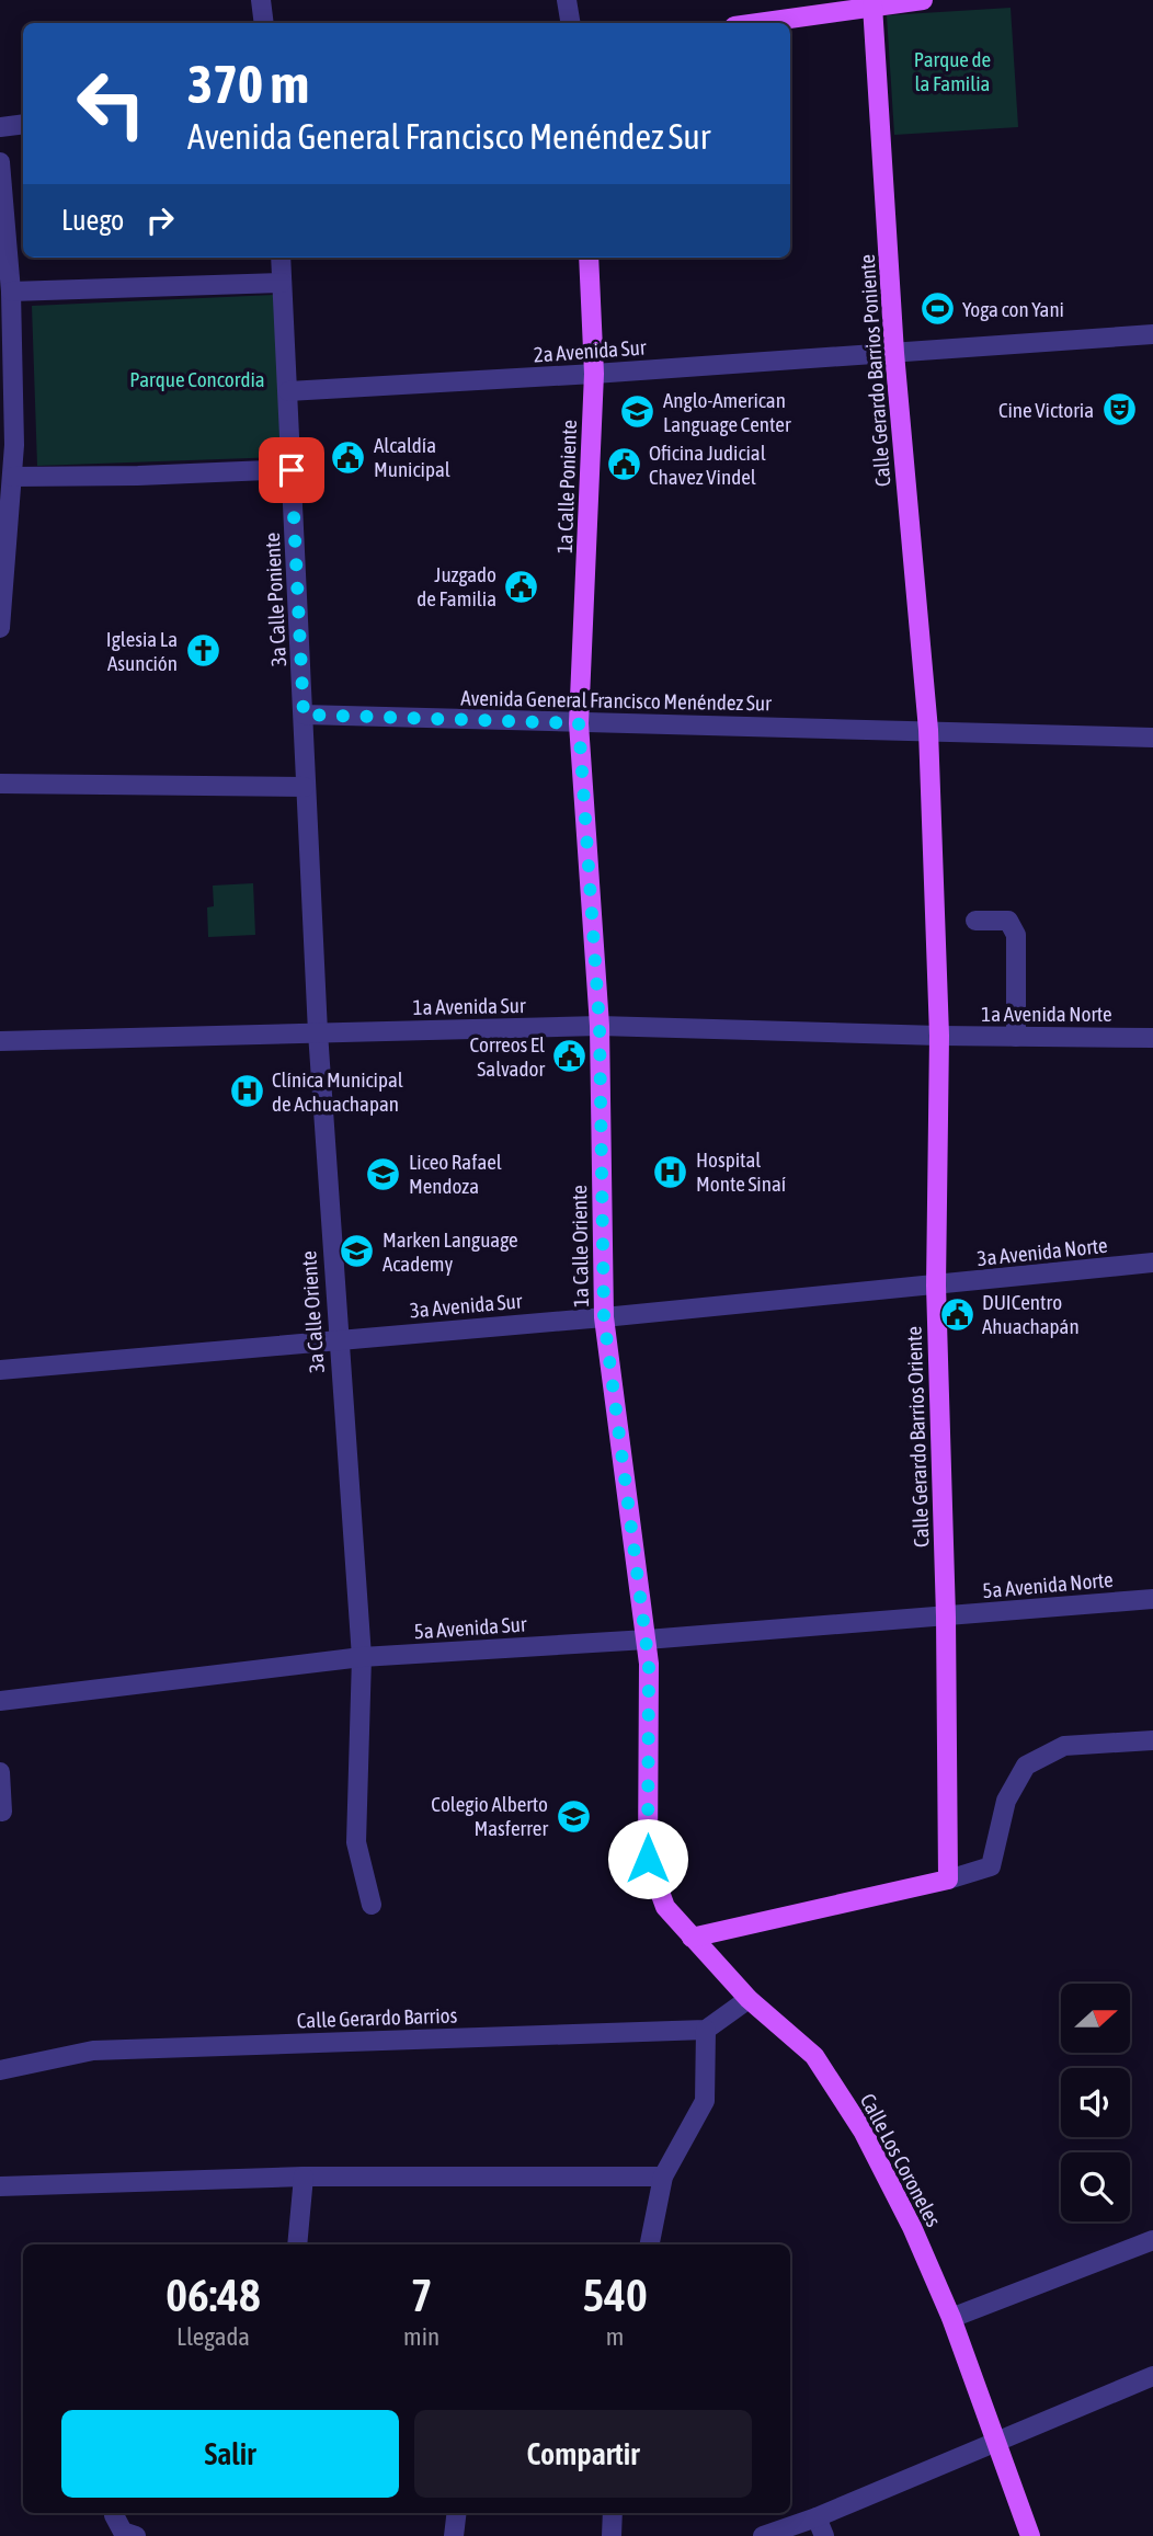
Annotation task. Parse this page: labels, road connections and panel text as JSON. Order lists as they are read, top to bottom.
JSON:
{
  "streets": {
    "main road": [
      "Calle Gerardo Barrios Poniente",
      "1a Calle Poniente",
      "1a Calle Oriente",
      "Calle Gerardo Barrios Oriente",
      "Calle Los Coroneles"
    ],
    "street": [
      "2a Avenida Sur",
      "3a Calle Poniente",
      "Avenida General Francisco Menéndez Sur",
      "1a Avenida Sur",
      "1a Avenida Norte",
      "3a Avenida Norte",
      "3a Avenida Sur",
      "3a Calle Oriente",
      "5a Avenida Norte",
      "5a Avenida Sur",
      "Calle Gerardo Barrios"
    ]
  },
  "crossings": [
    ["2a Avenida Sur", "Calle Gerardo Barrios Poniente"],
    ["2a Avenida Sur", "1a Calle Poniente"],
    ["2a Avenida Sur", "3a Calle Poniente"],
    ["Calle Gerardo Barrios Poniente", "Avenida General Francisco Menéndez Sur"],
    ["Calle Gerardo Barrios Poniente", "Calle Gerardo Barrios Oriente"],
    ["1a Calle Poniente", "Avenida General Francisco Menéndez Sur"],
    ["1a Calle Poniente", "1a Calle Oriente"],
    ["3a Calle Poniente", "Avenida General Francisco Menéndez Sur"],
    ["3a Calle Poniente", "3a Calle Oriente"],
    ["Avenida General Francisco Menéndez Sur", "1a Calle Oriente"],
    ["Avenida General Francisco Menéndez Sur", "3a Calle Oriente"],
    ["Avenida General Francisco Menéndez Sur", "Calle Gerardo Barrios Oriente"],
    ["1a Avenida Sur", "1a Avenida Norte"],
    ["1a Avenida Sur", "1a Calle Oriente"],
    ["1a Avenida Sur", "3a Calle Oriente"],
    ["1a Avenida Sur", "Calle Gerardo Barrios Oriente"],
    ["1a Avenida Norte", "Calle Gerardo Barrios Oriente"],
    ["1a Calle Oriente", "3a Avenida Sur"],
    ["1a Calle Oriente", "5a Avenida Sur"],
    ["1a Calle Oriente", "Calle Los Coroneles"],
    ["3a Avenida Norte", "3a Avenida Sur"],
    ["3a Avenida Norte", "Calle Gerardo Barrios Oriente"],
    ["3a Avenida Sur", "3a Calle Oriente"],
    ["3a Avenida Sur", "Calle Gerardo Barrios Oriente"],
    ["3a Calle Oriente", "5a Avenida Sur"],
    ["Calle Gerardo Barrios Oriente", "5a Avenida Norte"],
    ["Calle Gerardo Barrios Oriente", "5a Avenida Sur"],
    ["5a Avenida Norte", "5a Avenida Sur"]
  ],
  "parks": ["Parque de la Familia", "Parque Concordia"],
  "places": {
    "sports": ["Yoga con Yani"],
    "theatre": ["Cine Victoria"],
    "school or university": [
      "Anglo-American Language Center",
      "Liceo Rafael Mendoza",
      "Marken Language Academy",
      "Colegio Alberto Masferrer"
    ],
    "public building": [
      "Alcaldía Municipal",
      "Oficina Judicial Chavez Vindel",
      "Juzgado de Familia",
      "Correos El Salvador",
      "DUICentro Ahuachapán"
    ],
    "church": ["Iglesia La Asunción"],
    "hospital": ["Clínica Municipal de Achuachapan", "Hospital Monte Sinaí"]
  },
  "north": "right",
  "page": {
    "turn": ["370 m", "Avenida General Francisco Menéndez Sur"],
    "then": "Luego",
    "eta": [
      "06:48",
      "Llegada",
      "7",
      "min",
      "540",
      "m"
    ],
    "buttons": ["Salir", "Compartir"]
  }
}
